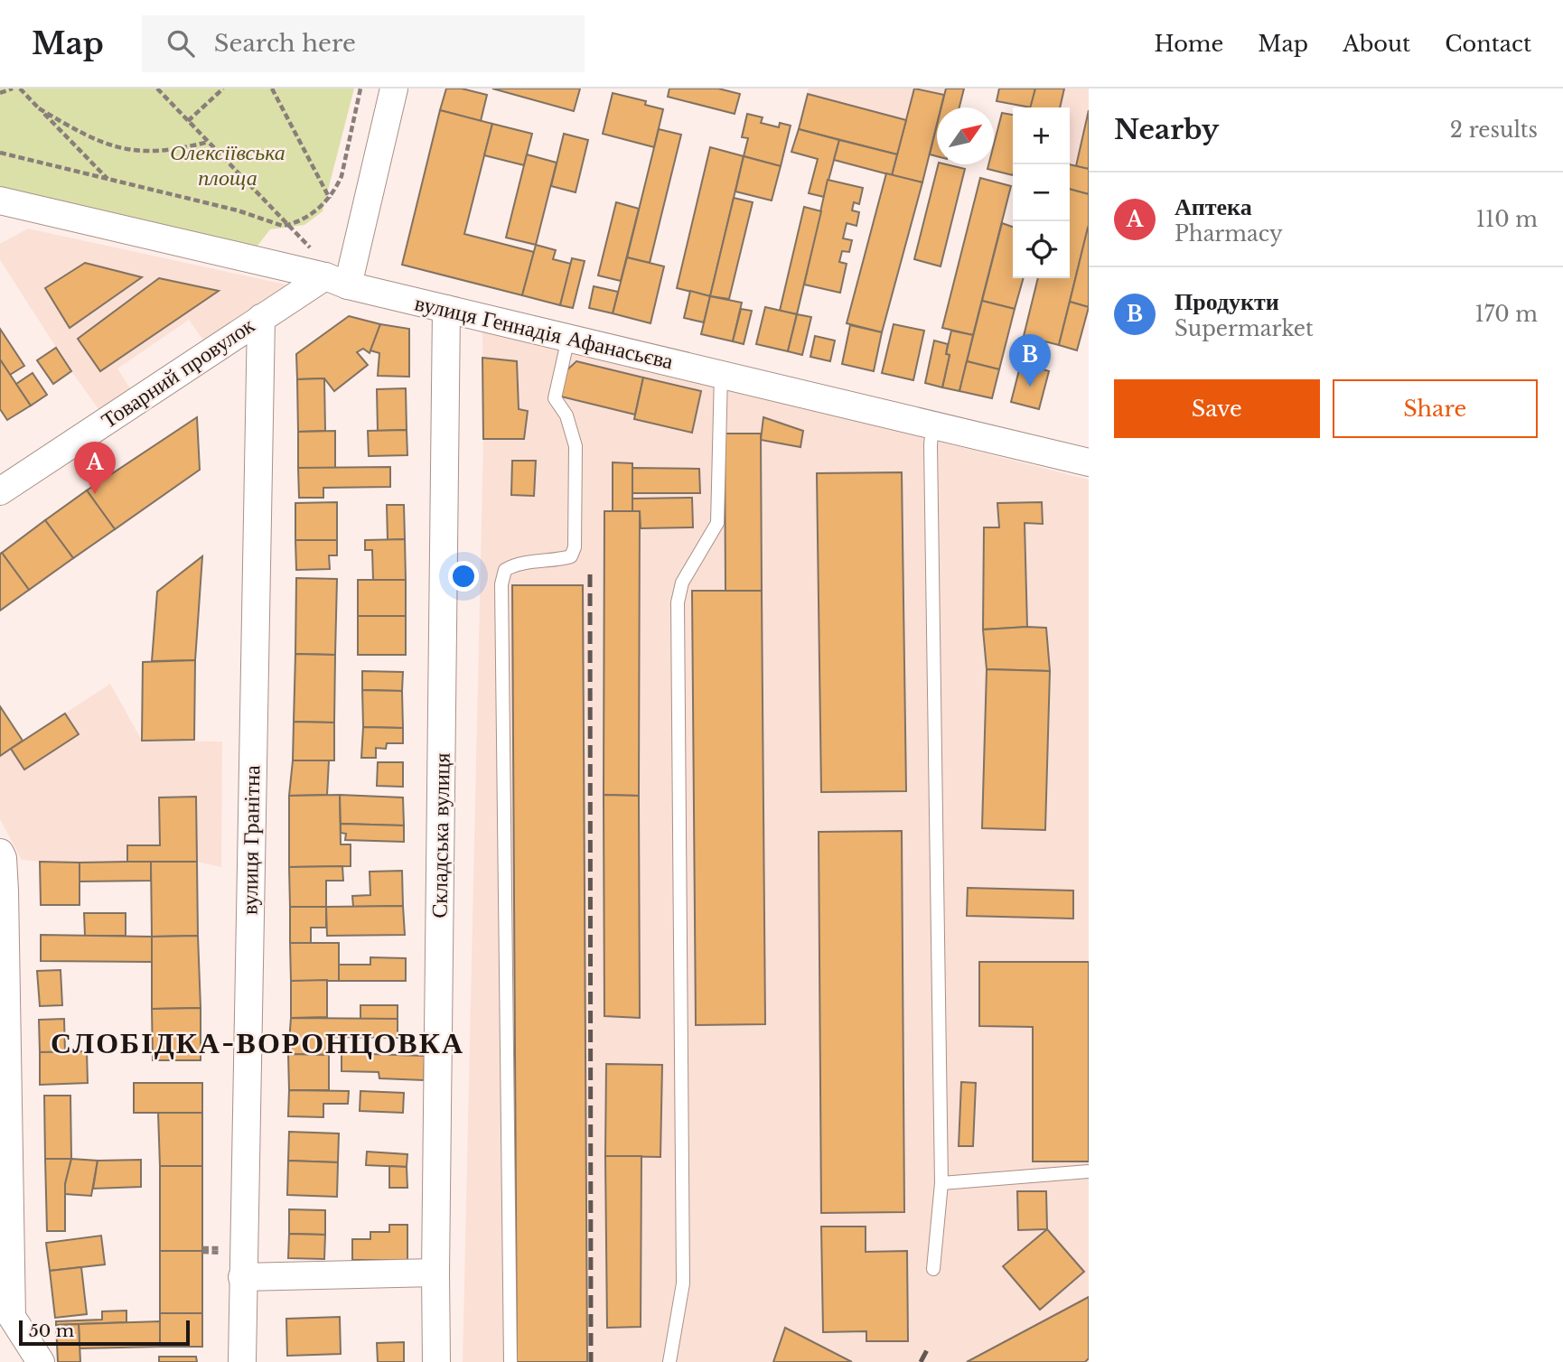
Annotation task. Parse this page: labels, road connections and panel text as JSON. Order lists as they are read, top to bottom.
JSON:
{
  "streets": {
    "street": [
      "вулиця Геннадія Афанасьєва",
      "Товарний провулок",
      "Складська вулиця",
      "вулиця Гранітна"
    ]
  },
  "crossings": [
    ["вулиця Геннадія Афанасьєва", "Товарний провулок"],
    ["вулиця Геннадія Афанасьєва", "Складська вулиця"],
    ["Товарний провулок", "вулиця Гранітна"]
  ],
  "districts": ["СЛОБІДКА-ВОРОНЦОВКА"],
  "parks": ["Олексіївська площа"],
  "scale_bar": "50 m",
  "north": "top right",
  "page": {
    "header": "Map",
    "search": "Search here",
    "nav": [
      "Home",
      "Map",
      "About",
      "Contact"
    ],
    "heading": ["Nearby", "2 results"],
    "map_buttons": ["+", "−"],
    "list": [
      {
        "mark": "A",
        "name": "Аптека",
        "note": "Pharmacy",
        "value": "110 m"
      },
      {
        "mark": "B",
        "name": "Продукти",
        "note": "Supermarket",
        "value": "170 m"
      }
    ],
    "pins": ["B", "A"],
    "buttons": ["Save", "Share"],
    "scale": "50 m"
  }
}
